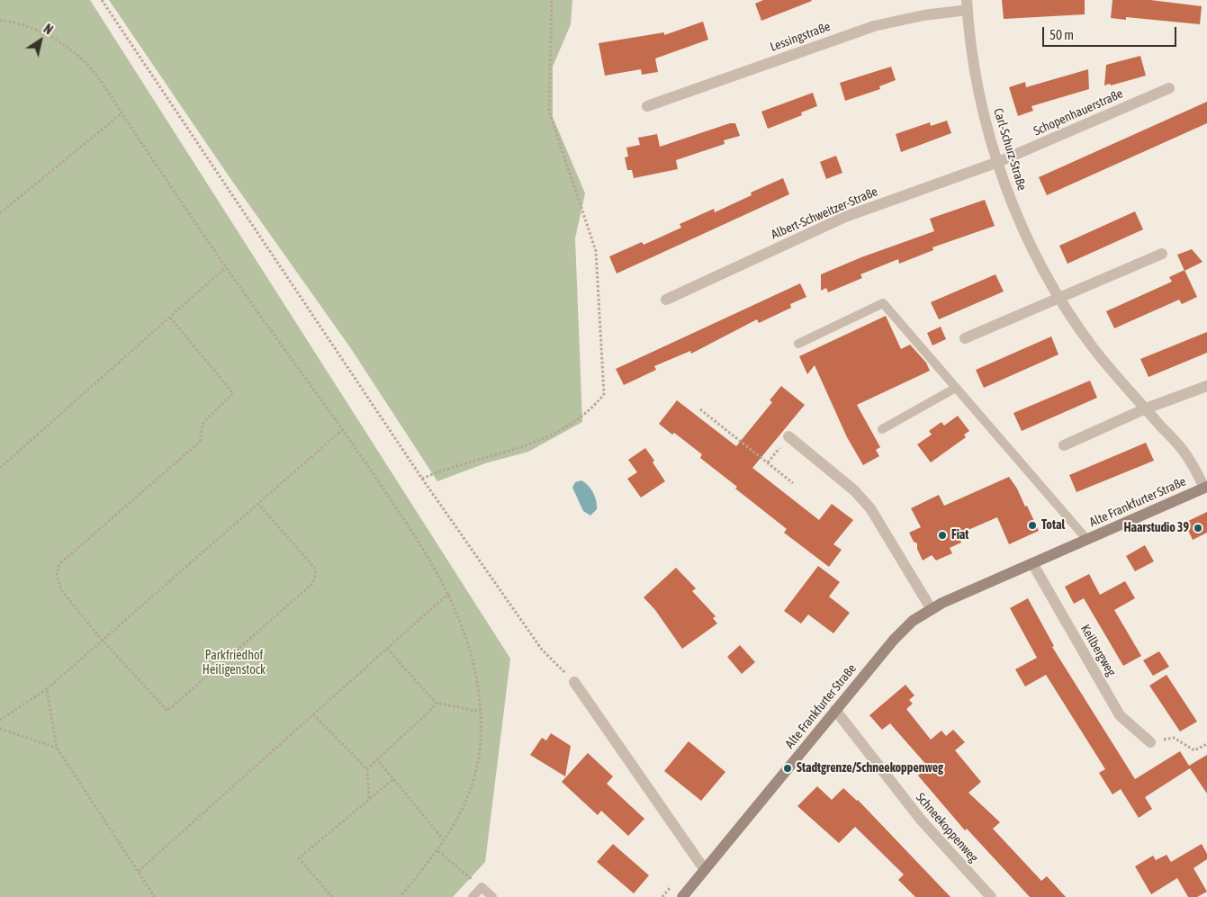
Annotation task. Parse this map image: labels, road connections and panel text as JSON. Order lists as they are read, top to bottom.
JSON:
{
  "streets": {
    "street": [
      "Lessingstraße",
      "Schopenhauerstraße",
      "Carl-Schurz-Straße",
      "Albert-Schweitzer-Straße",
      "Alte Frankfurter Straße",
      "Keilbergweg",
      "Schneekoppenweg"
    ]
  },
  "crossings": [
    ["Lessingstraße", "Carl-Schurz-Straße"],
    ["Schopenhauerstraße", "Carl-Schurz-Straße"],
    ["Schopenhauerstraße", "Albert-Schweitzer-Straße"],
    ["Carl-Schurz-Straße", "Albert-Schweitzer-Straße"],
    ["Carl-Schurz-Straße", "Alte Frankfurter Straße"],
    ["Alte Frankfurter Straße", "Keilbergweg"],
    ["Alte Frankfurter Straße", "Schneekoppenweg"]
  ],
  "parks": ["Parkfriedhof Heiligenstock"],
  "places": [
    "Total",
    "Haarstudio 39",
    "Fiat",
    "Stadtgrenze/Schneekoppenweg"
  ],
  "scale_bar": "50 m",
  "north": "top right"
}
